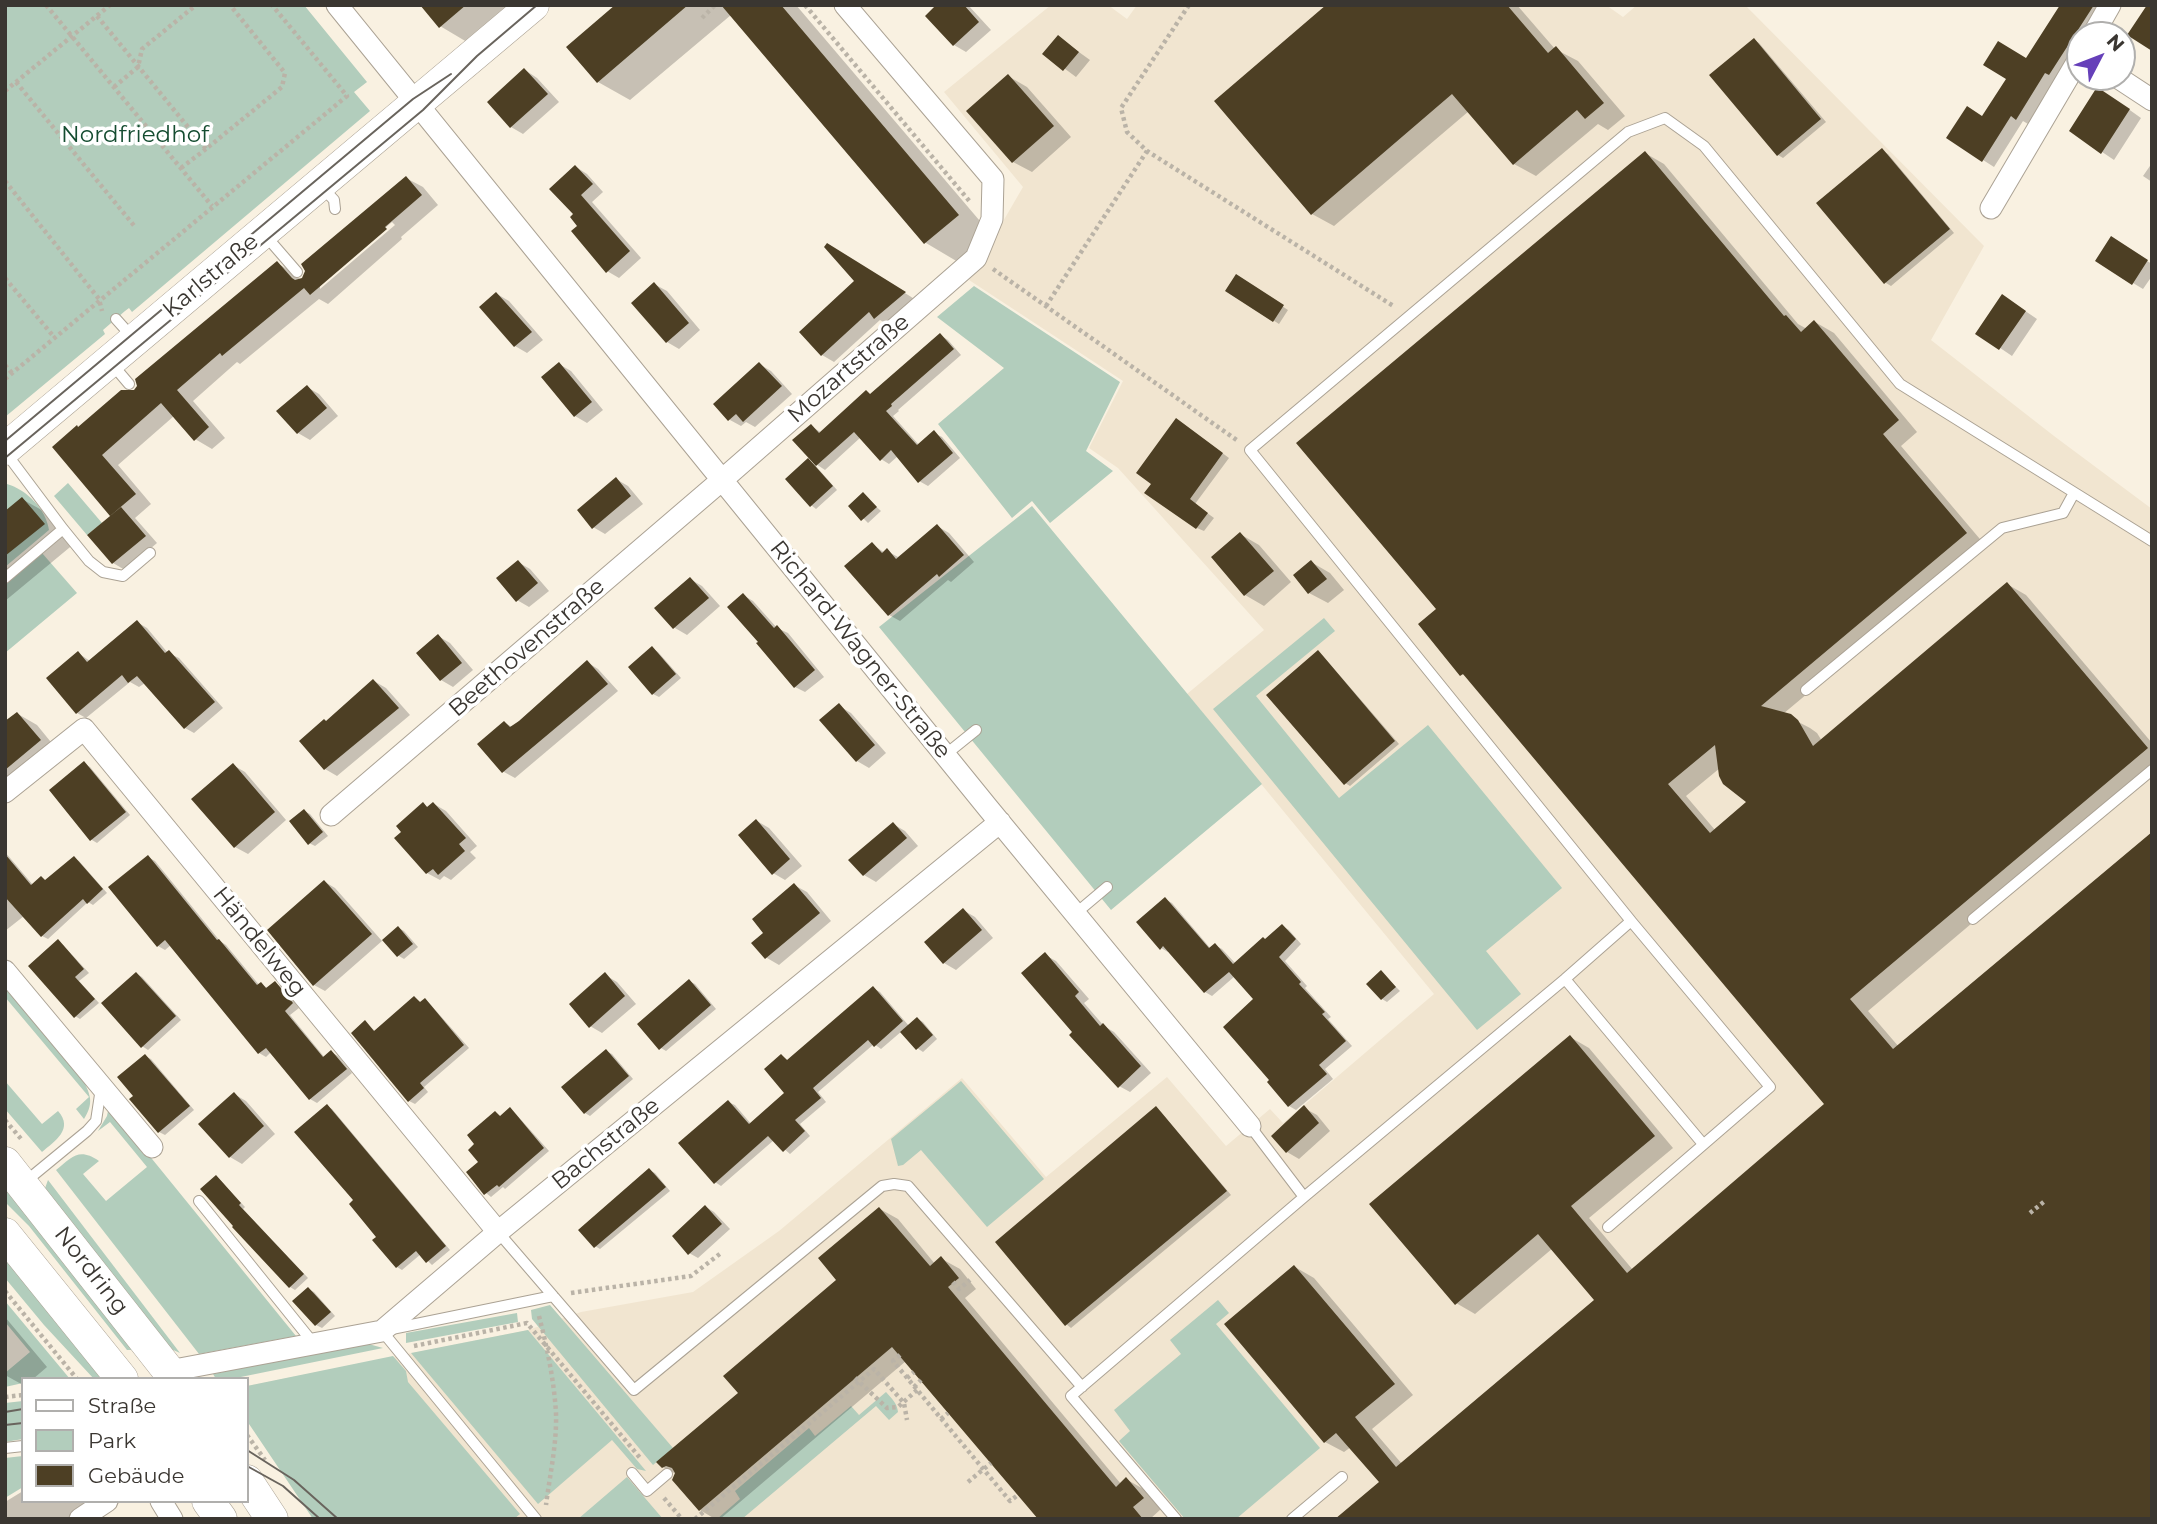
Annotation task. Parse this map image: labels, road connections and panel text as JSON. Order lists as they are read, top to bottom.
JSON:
{
  "streets": {
    "street": [
      "Karlstraße",
      "Mozartstraße",
      "Beethovenstraße",
      "Richard-Wagner-Straße",
      "Händelweg",
      "Bachstraße",
      "Nordring"
    ]
  },
  "crossings": [
    ["Karlstraße", "Richard-Wagner-Straße"],
    ["Mozartstraße", "Beethovenstraße"],
    ["Mozartstraße", "Richard-Wagner-Straße"],
    ["Beethovenstraße", "Richard-Wagner-Straße"],
    ["Richard-Wagner-Straße", "Bachstraße"],
    ["Händelweg", "Bachstraße"]
  ],
  "parks": ["Nordfriedhof"],
  "legend": ["Straße", "Park", "Gebäude"],
  "north": "top right"
}
